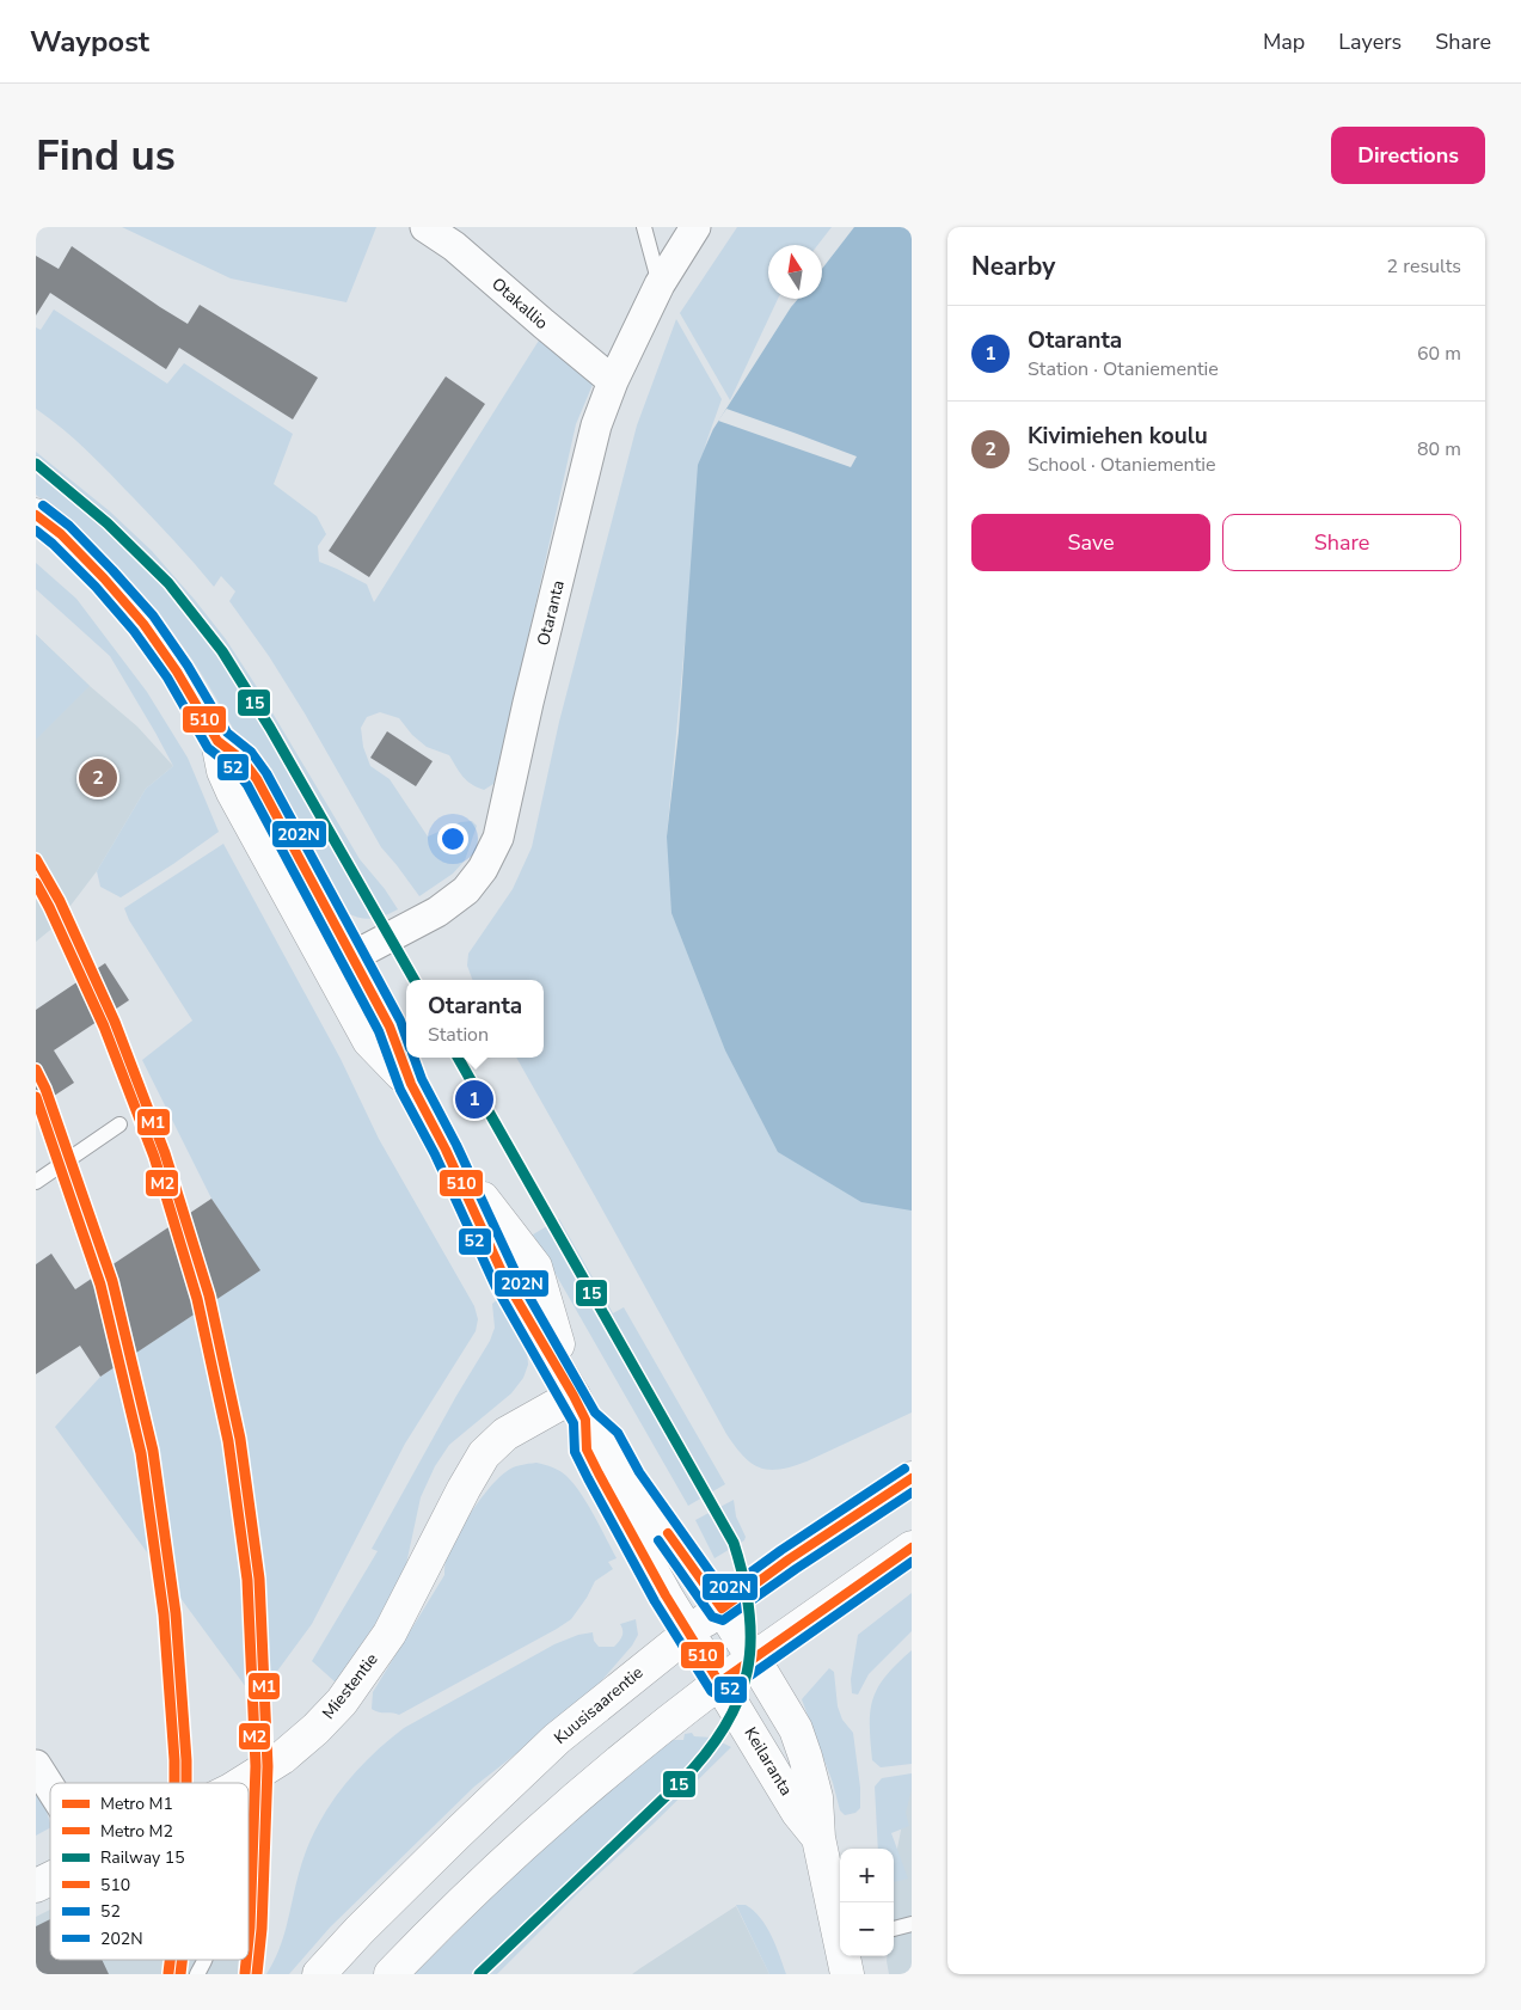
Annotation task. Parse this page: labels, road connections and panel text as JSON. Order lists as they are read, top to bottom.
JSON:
{
  "streets": {
    "main road": ["Miestentie", "Kuusisaarentie", "Keilaranta"],
    "street": ["Otakallio", "Otaranta"]
  },
  "crossings": [
    ["Otakallio", "Otaranta"],
    ["Miestentie", "Keilaranta"],
    ["Kuusisaarentie", "Keilaranta"]
  ],
  "lines": [
    "rail line 15",
    "transit line 202N",
    "transit line 510",
    "transit line 52",
    "metro line M1",
    "metro line M2"
  ],
  "legend": [
    "Metro M1",
    "Metro M2",
    "Railway 15",
    "510",
    "52",
    "202N"
  ],
  "north": "top",
  "page": {
    "header": "Waypost",
    "nav": ["Map", "Layers", "Share"],
    "buttons": [
      "Directions",
      ["Save", "Share"]
    ],
    "title": "Find us",
    "heading": ["Nearby", "2 results"],
    "list": [
      {
        "mark": "1",
        "name": "Otaranta",
        "note": "Station · Otaniementie",
        "value": "60 m"
      },
      {
        "mark": "2",
        "name": "Kivimiehen koulu",
        "note": "School · Otaniementie",
        "value": "80 m"
      }
    ],
    "pins": ["2", "1"],
    "popup": ["Otaranta", "Station"],
    "map_buttons": ["+", "−"]
  }
}
